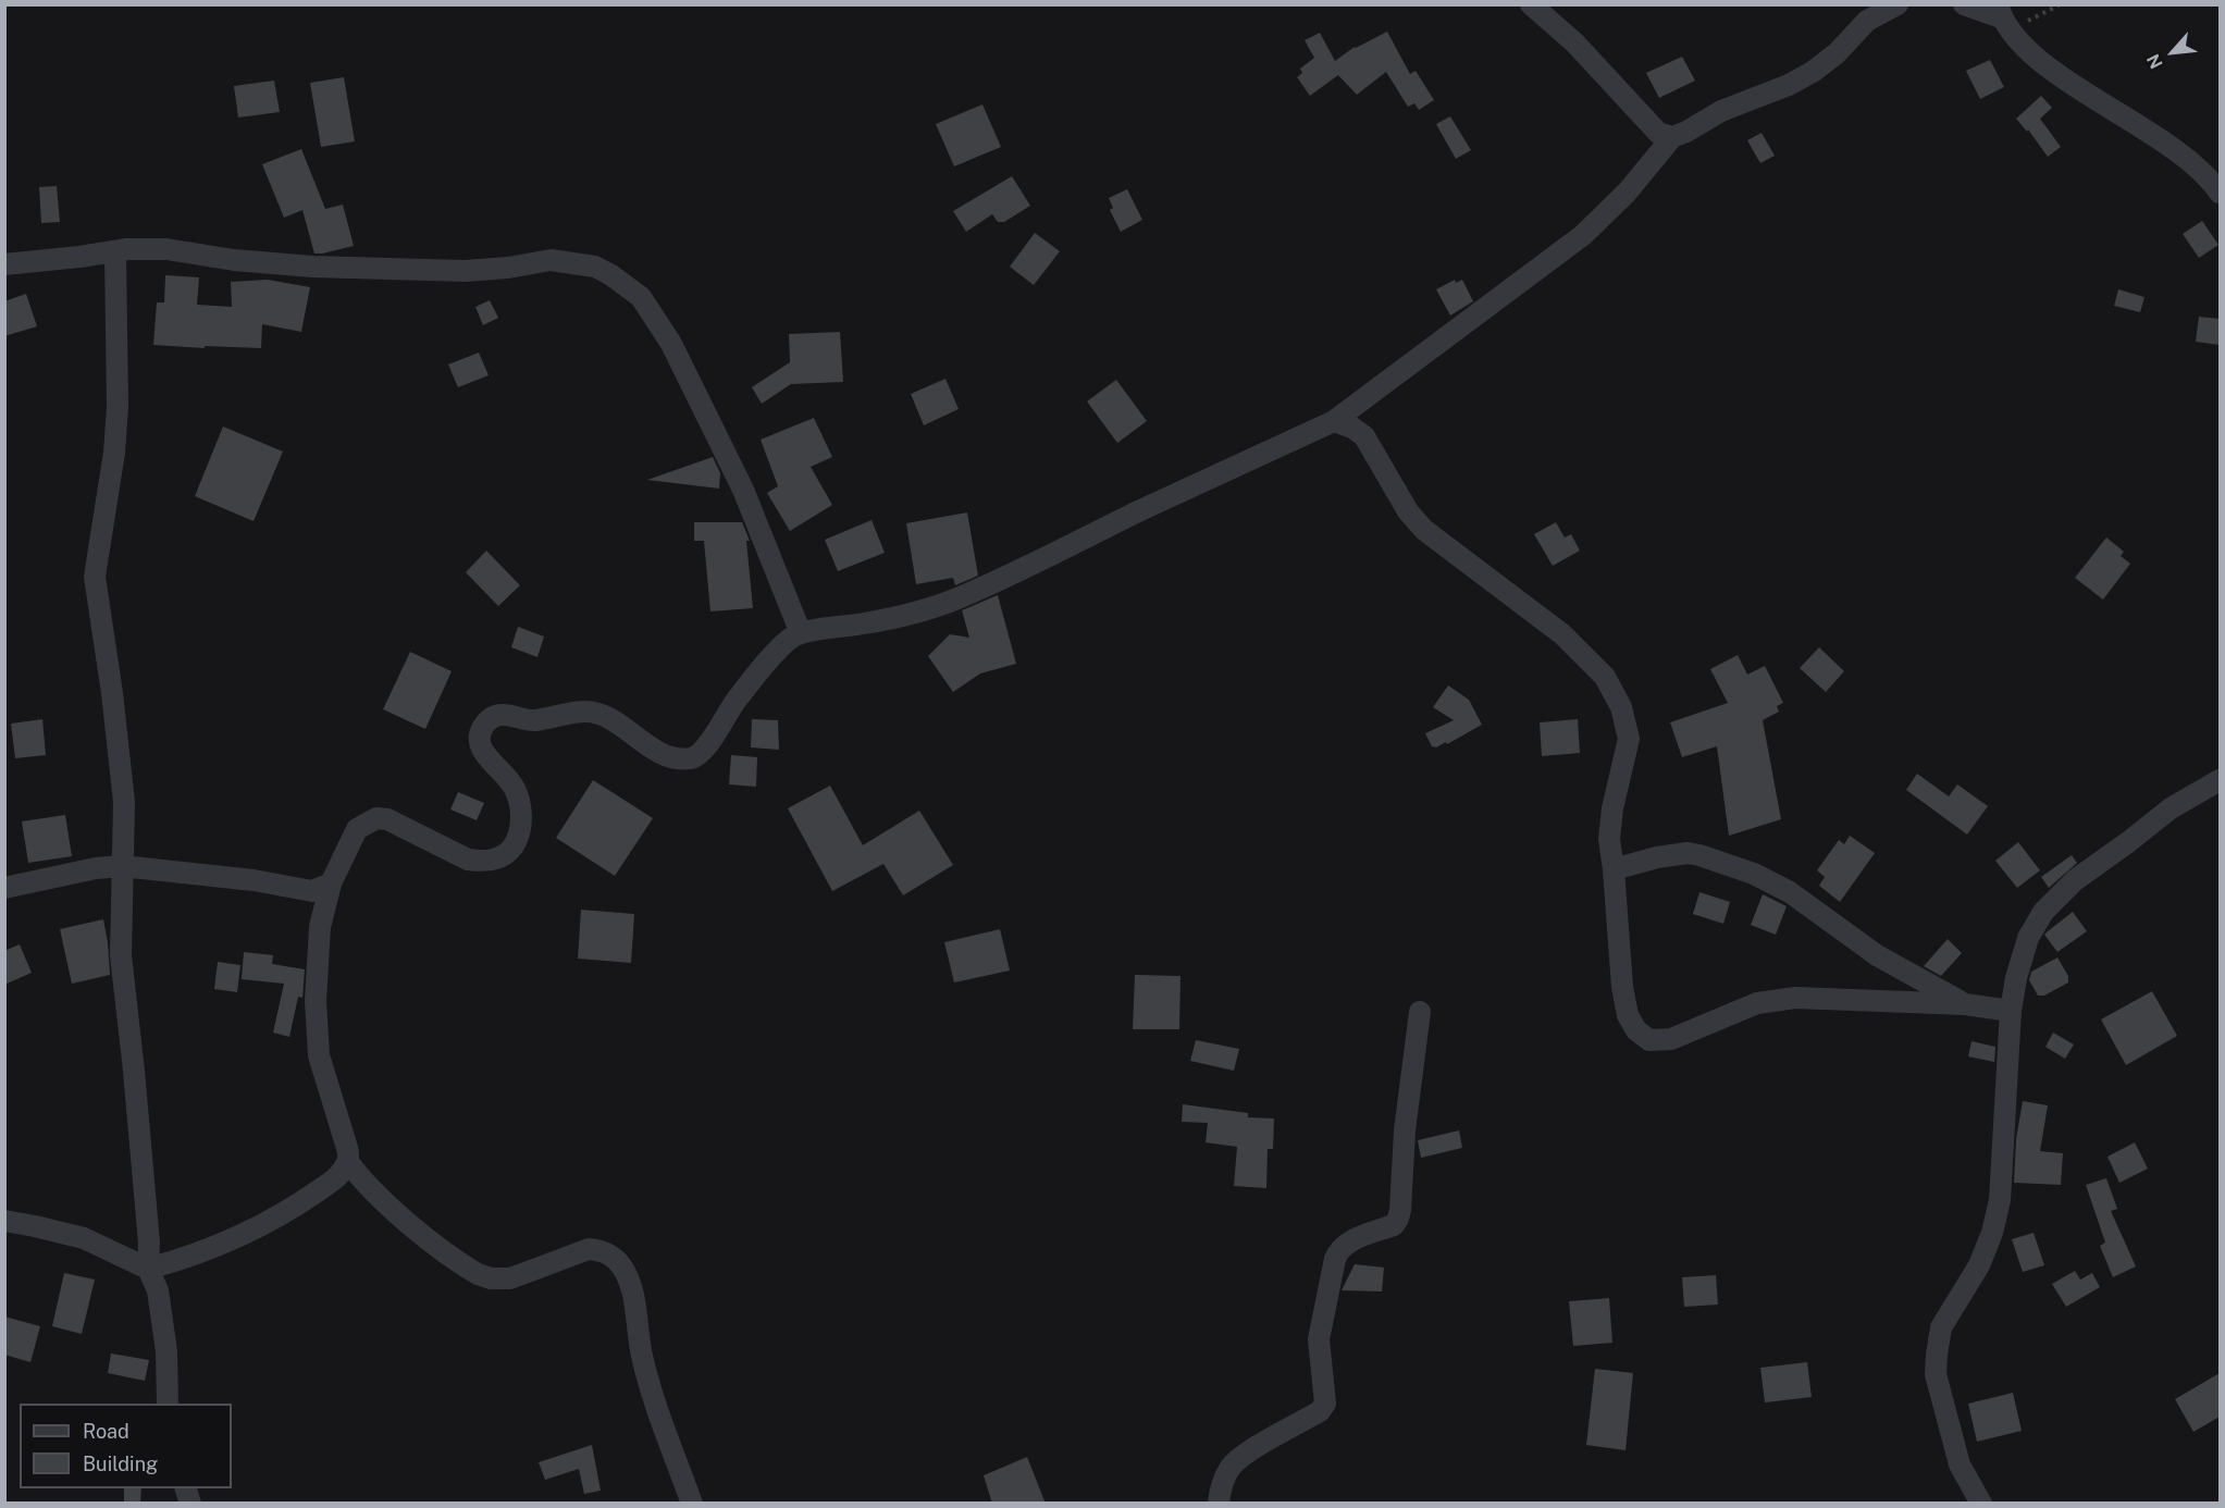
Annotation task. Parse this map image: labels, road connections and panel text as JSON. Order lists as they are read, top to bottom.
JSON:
{
  "legend": ["Road", "Building"],
  "north": "bottom left"
}
